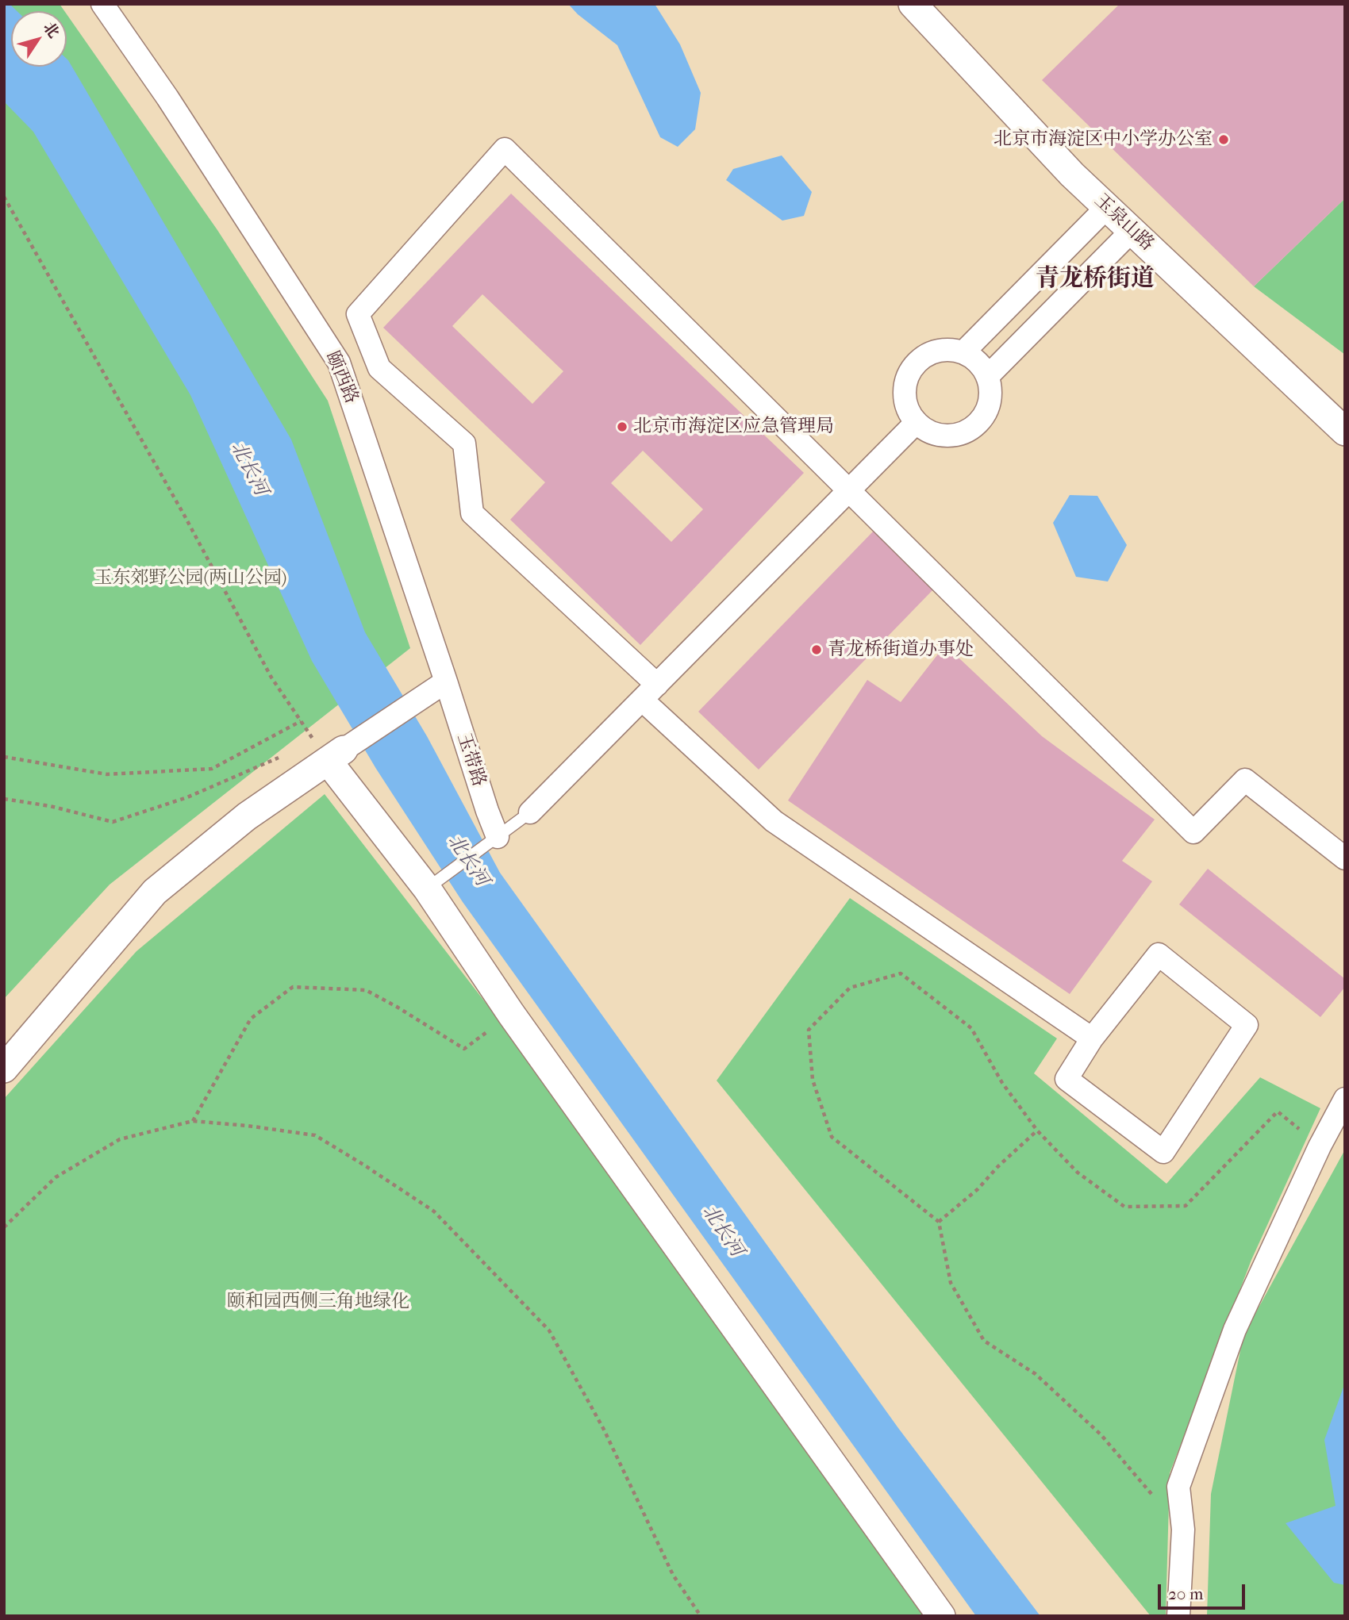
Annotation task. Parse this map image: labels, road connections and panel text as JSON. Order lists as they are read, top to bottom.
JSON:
{
  "streets": {
    "street": ["玉泉山路", "颐西路", "玉带路"]
  },
  "crossings": [
    ["颐西路", "玉带路"]
  ],
  "districts": ["青龙桥街道"],
  "water": ["北长河"],
  "parks": ["玉东郊野公园(两山公园)", "颐和园西侧三角地绿化"],
  "places": ["北京市海淀区中小学办公室", "北京市海淀区应急管理局", "青龙桥街道办事处"],
  "scale_bar": "20 m",
  "north": "top right"
}
